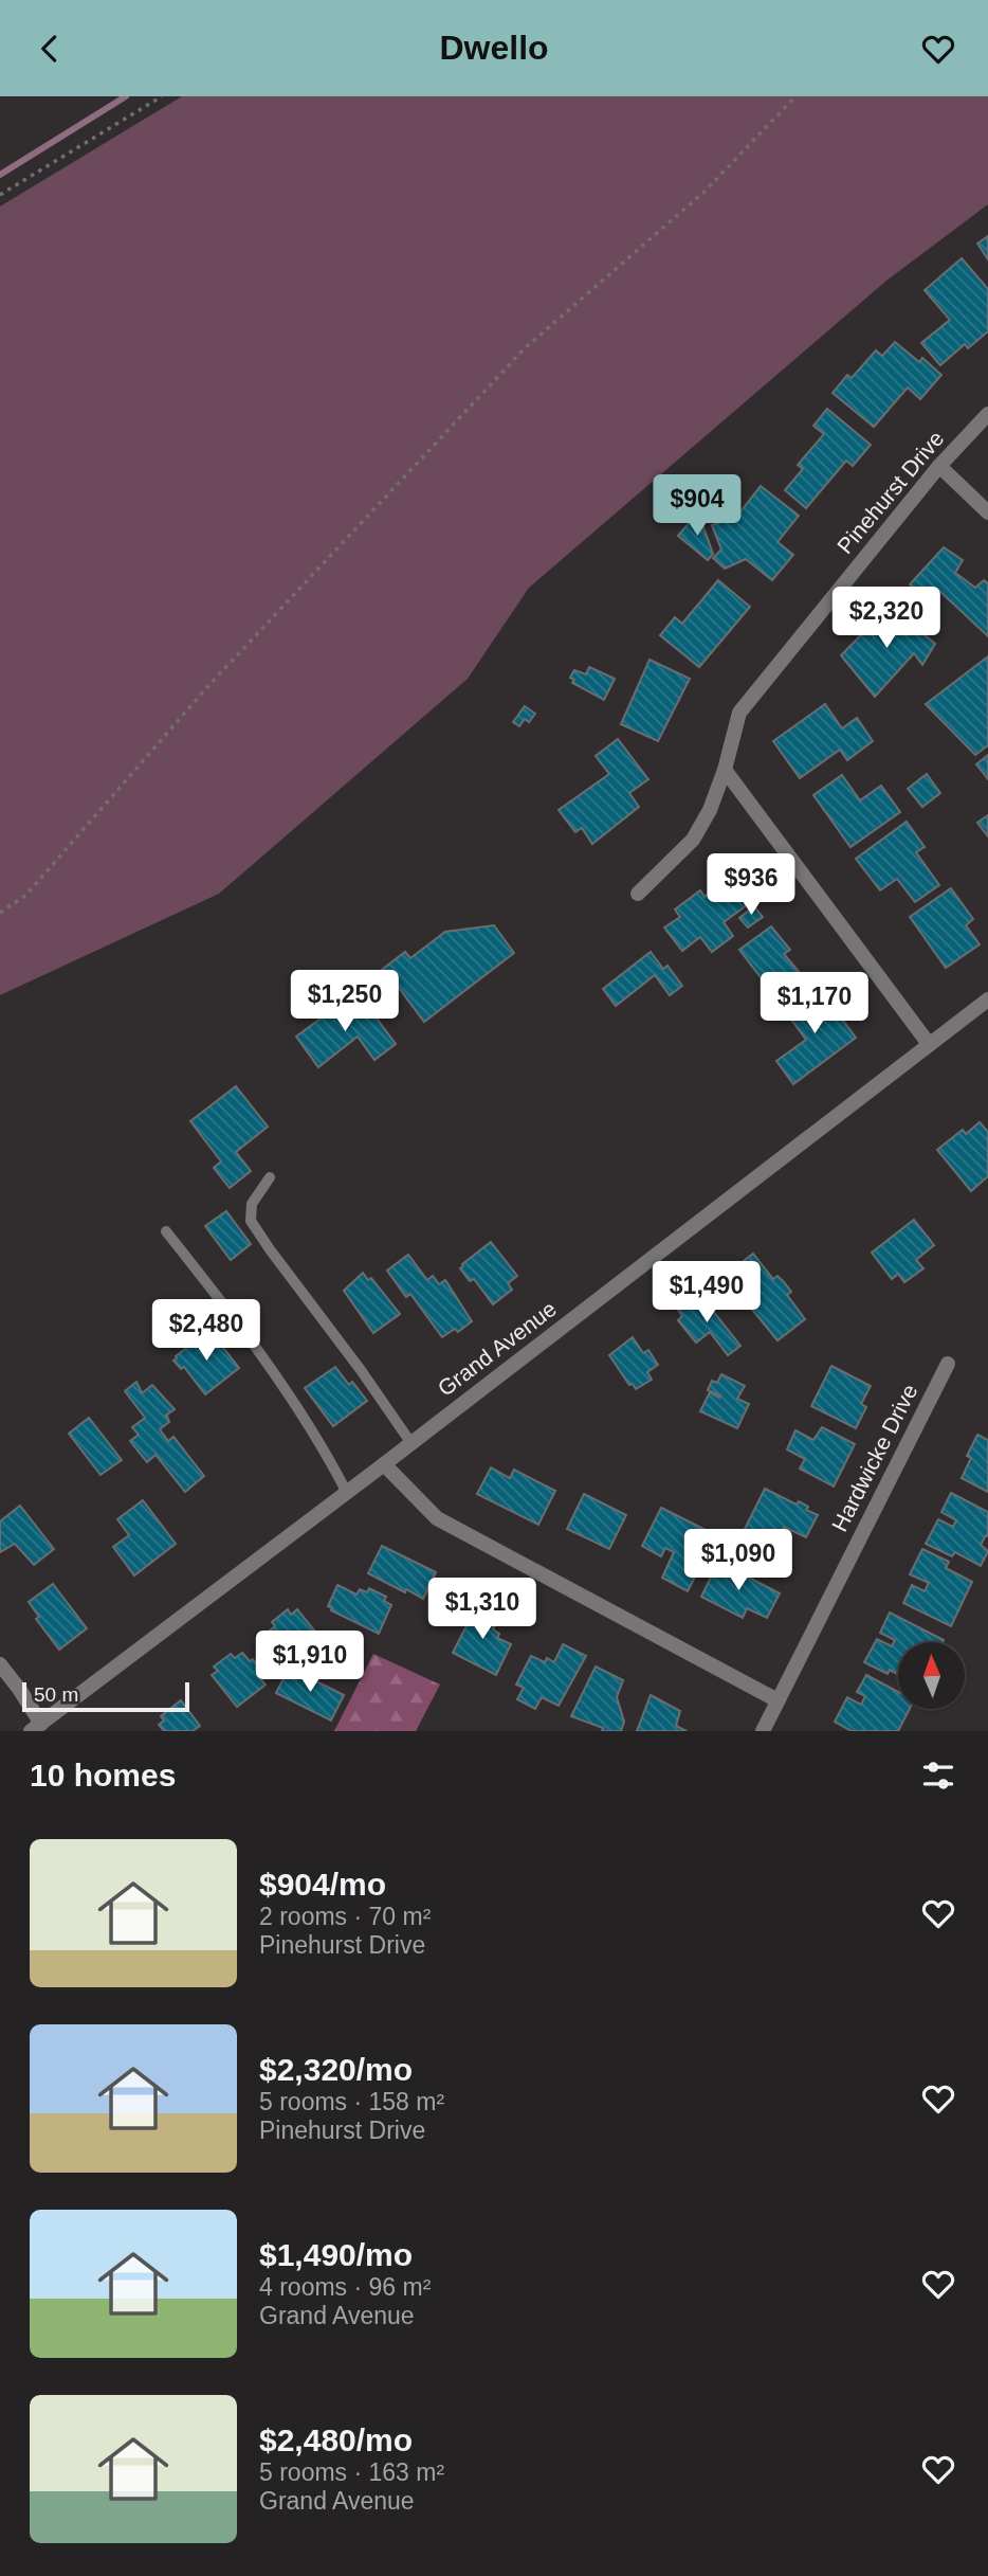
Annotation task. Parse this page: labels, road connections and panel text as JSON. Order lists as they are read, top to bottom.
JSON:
{
  "streets": {
    "street": ["Pinehurst Drive", "Grand Avenue", "Hardwicke Drive"]
  },
  "scale_bar": "50 m",
  "north": "top",
  "page": {
    "header": "Dwello",
    "price": [
      "$904",
      "$2,320",
      "$936",
      "$1,250",
      "$1,170",
      "$1,490",
      "$2,480",
      "$1,090",
      "$1,310",
      "$1,910"
    ],
    "scale": "50 m",
    "heading": "10 homes",
    "list": [
      {
        "name": "$904/mo",
        "note": "2 rooms · 70 m² · Pinehurst Drive"
      },
      {
        "name": "$2,320/mo",
        "note": "5 rooms · 158 m² · Pinehurst Drive"
      },
      {
        "name": "$1,490/mo",
        "note": "4 rooms · 96 m² · Grand Avenue"
      },
      {
        "name": "$2,480/mo",
        "note": "5 rooms · 163 m² · Grand Avenue"
      }
    ]
  }
}
